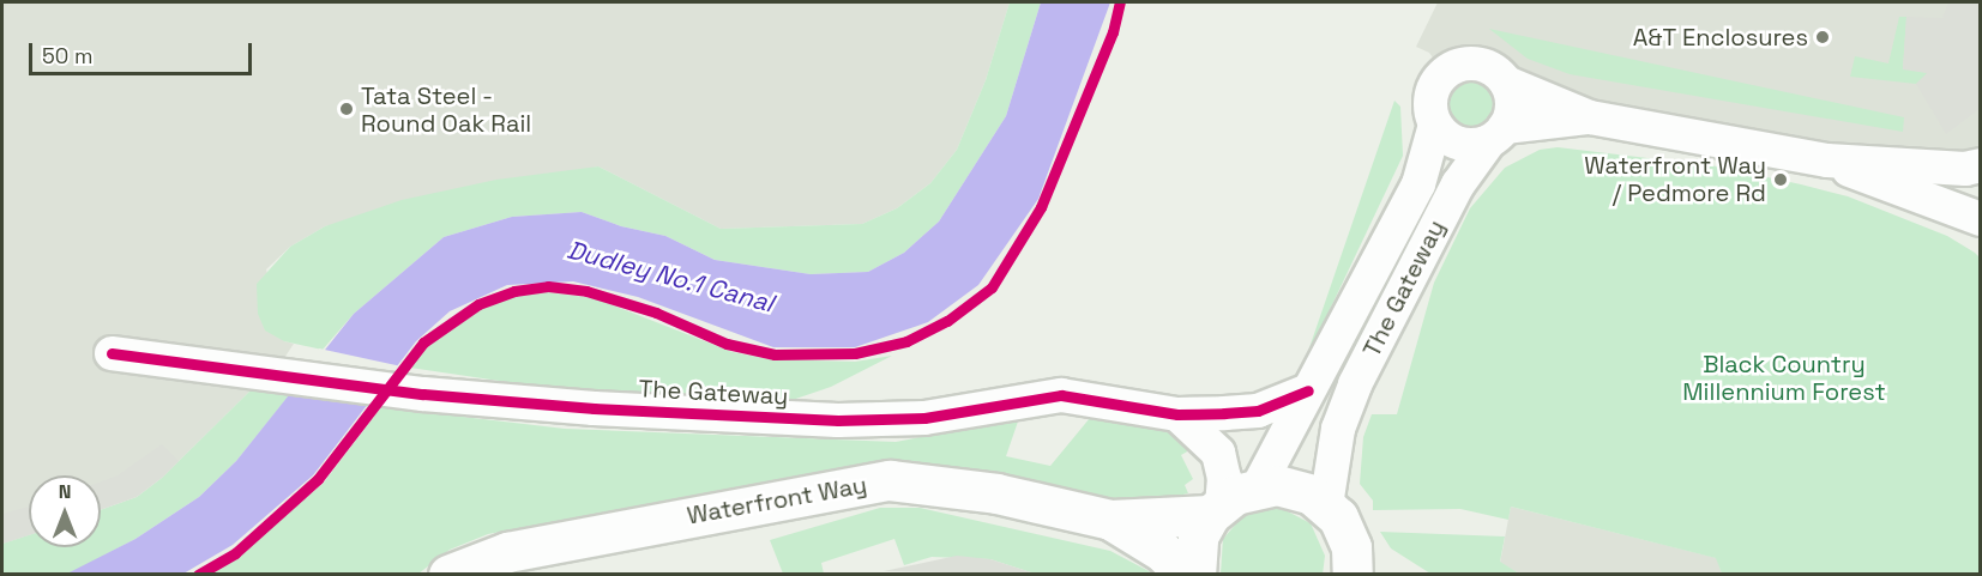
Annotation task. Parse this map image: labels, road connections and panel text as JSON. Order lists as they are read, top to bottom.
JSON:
{
  "streets": {
    "street": ["The Gateway", "Waterfront Way"]
  },
  "crossings": [
    ["The Gateway", "Waterfront Way"]
  ],
  "water": ["Dudley No.1 Canal"],
  "parks": ["Black Country Millennium Forest"],
  "places": ["A&T Enclosures", "Tata Steel - Round Oak Rail", "Waterfront Way / Pedmore Rd"],
  "scale_bar": "50 m",
  "north": "top"
}
